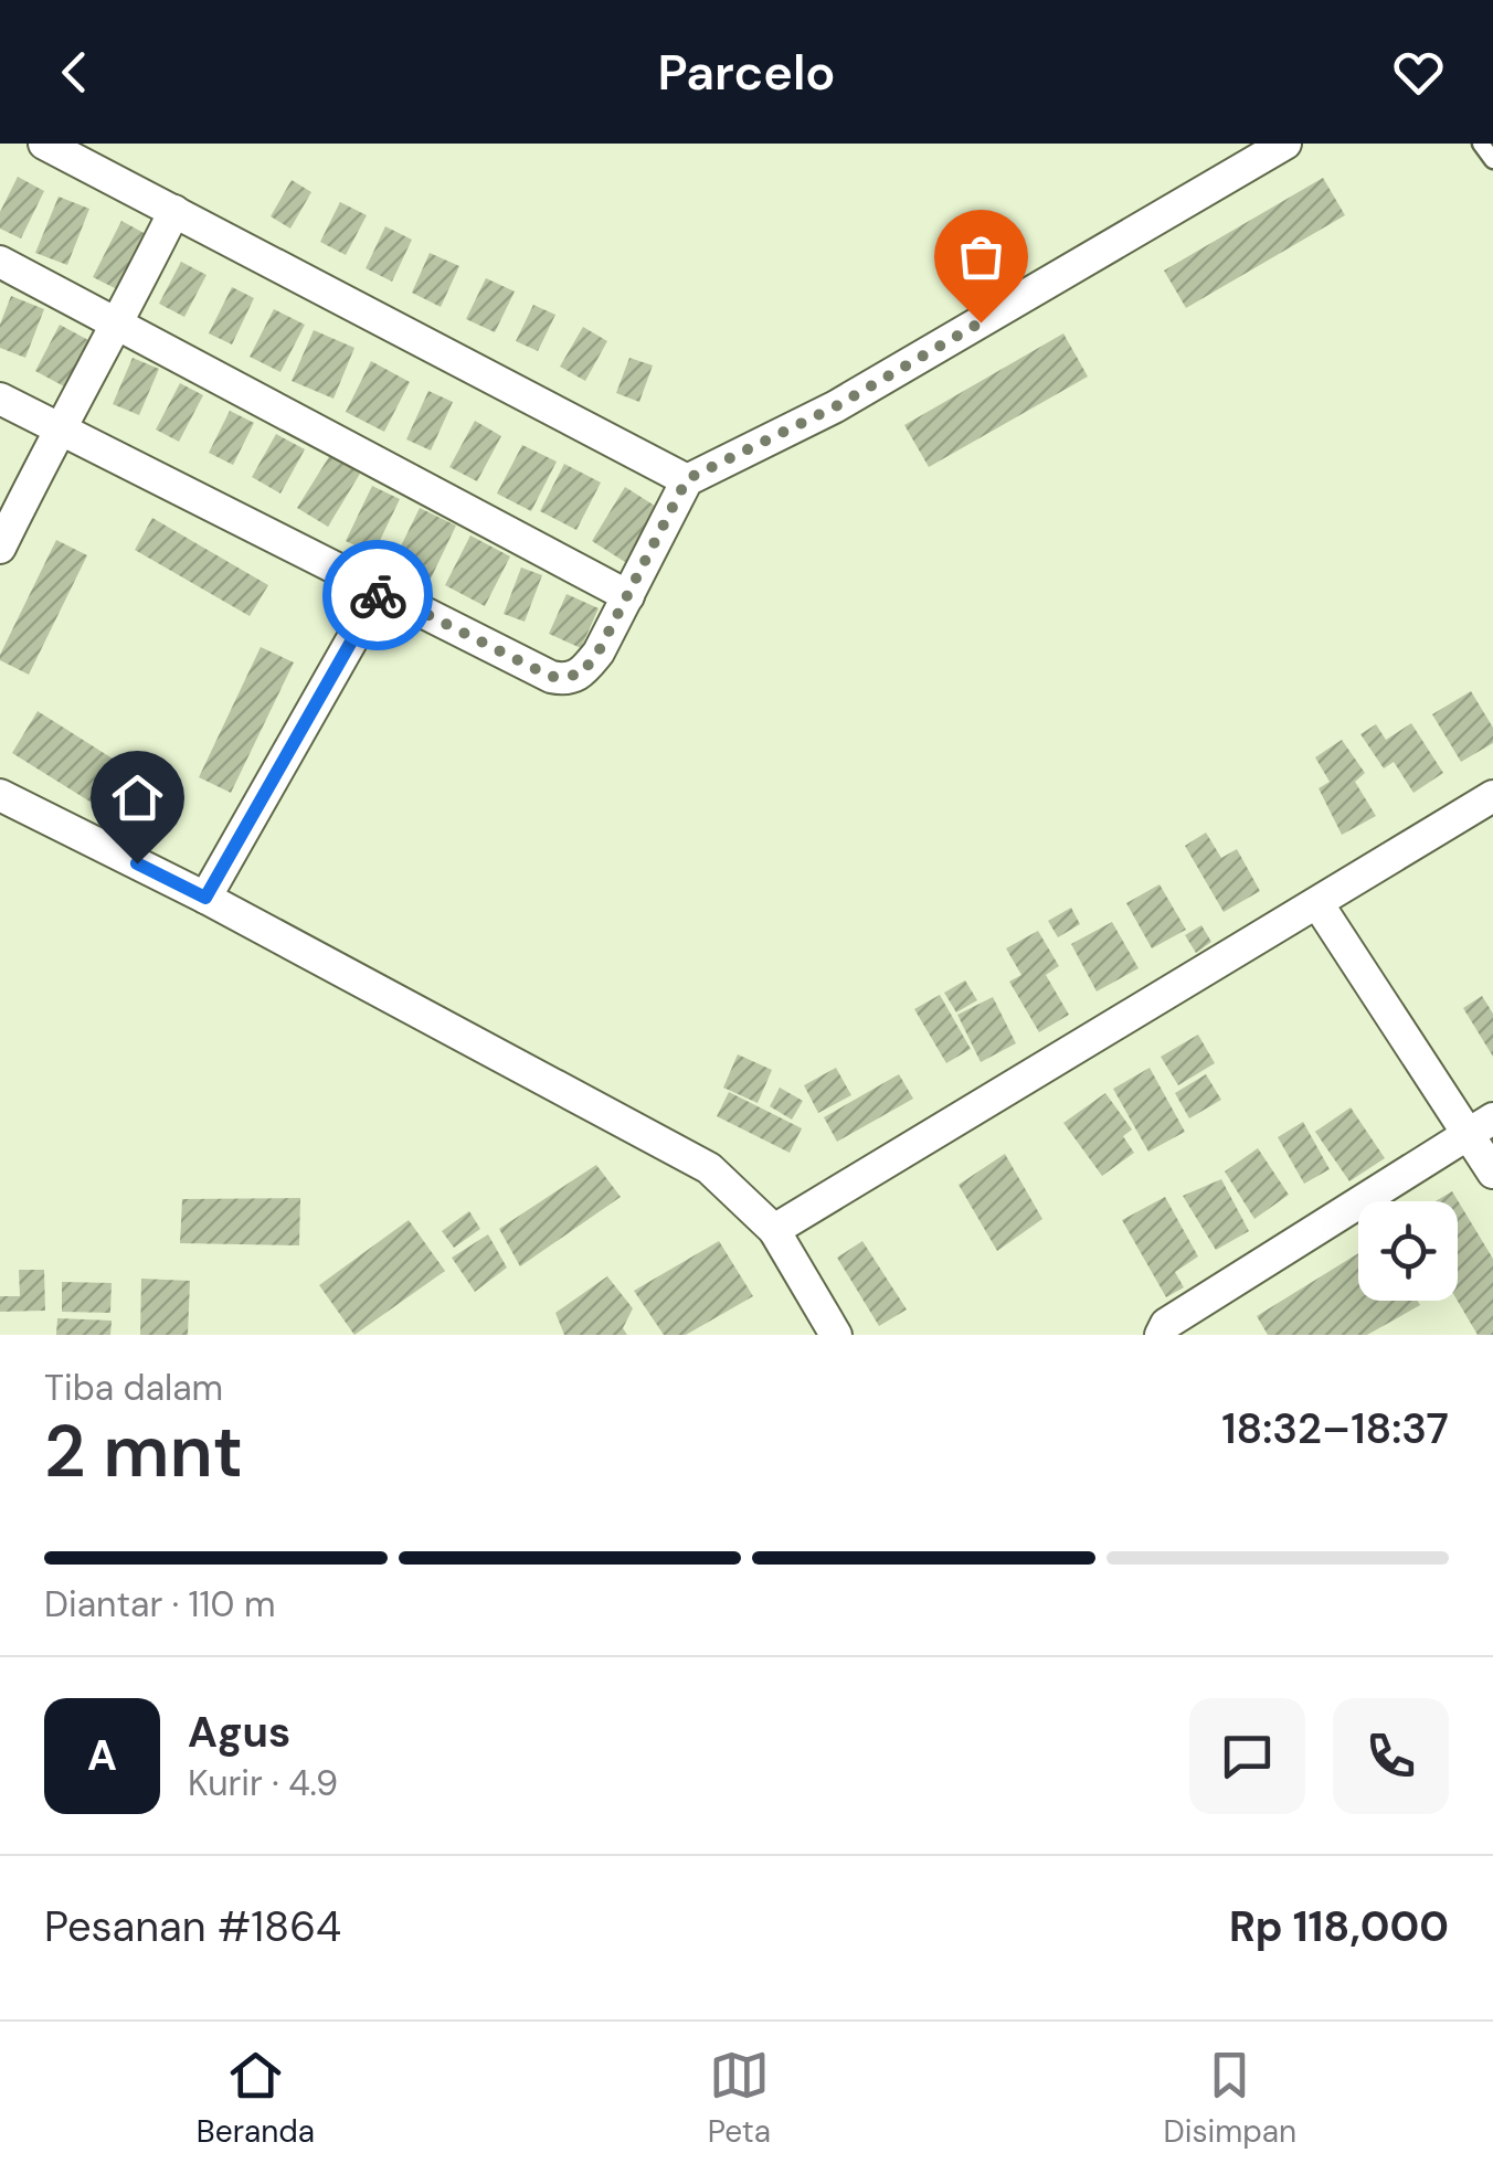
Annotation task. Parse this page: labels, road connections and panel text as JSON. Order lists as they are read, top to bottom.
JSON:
{
  "page": {
    "header": "Parcelo",
    "heading": ["2 mnt", "Tiba dalam", "18:32–18:37"],
    "panel": [
      "Agus",
      "Kurir · 4.9",
      "Pesanan #1864",
      "Rp 118,000"
    ],
    "bar": "Diantar · 110 m",
    "round": "A",
    "tabs": ["Beranda", "Peta", "Disimpan"]
  }
}
